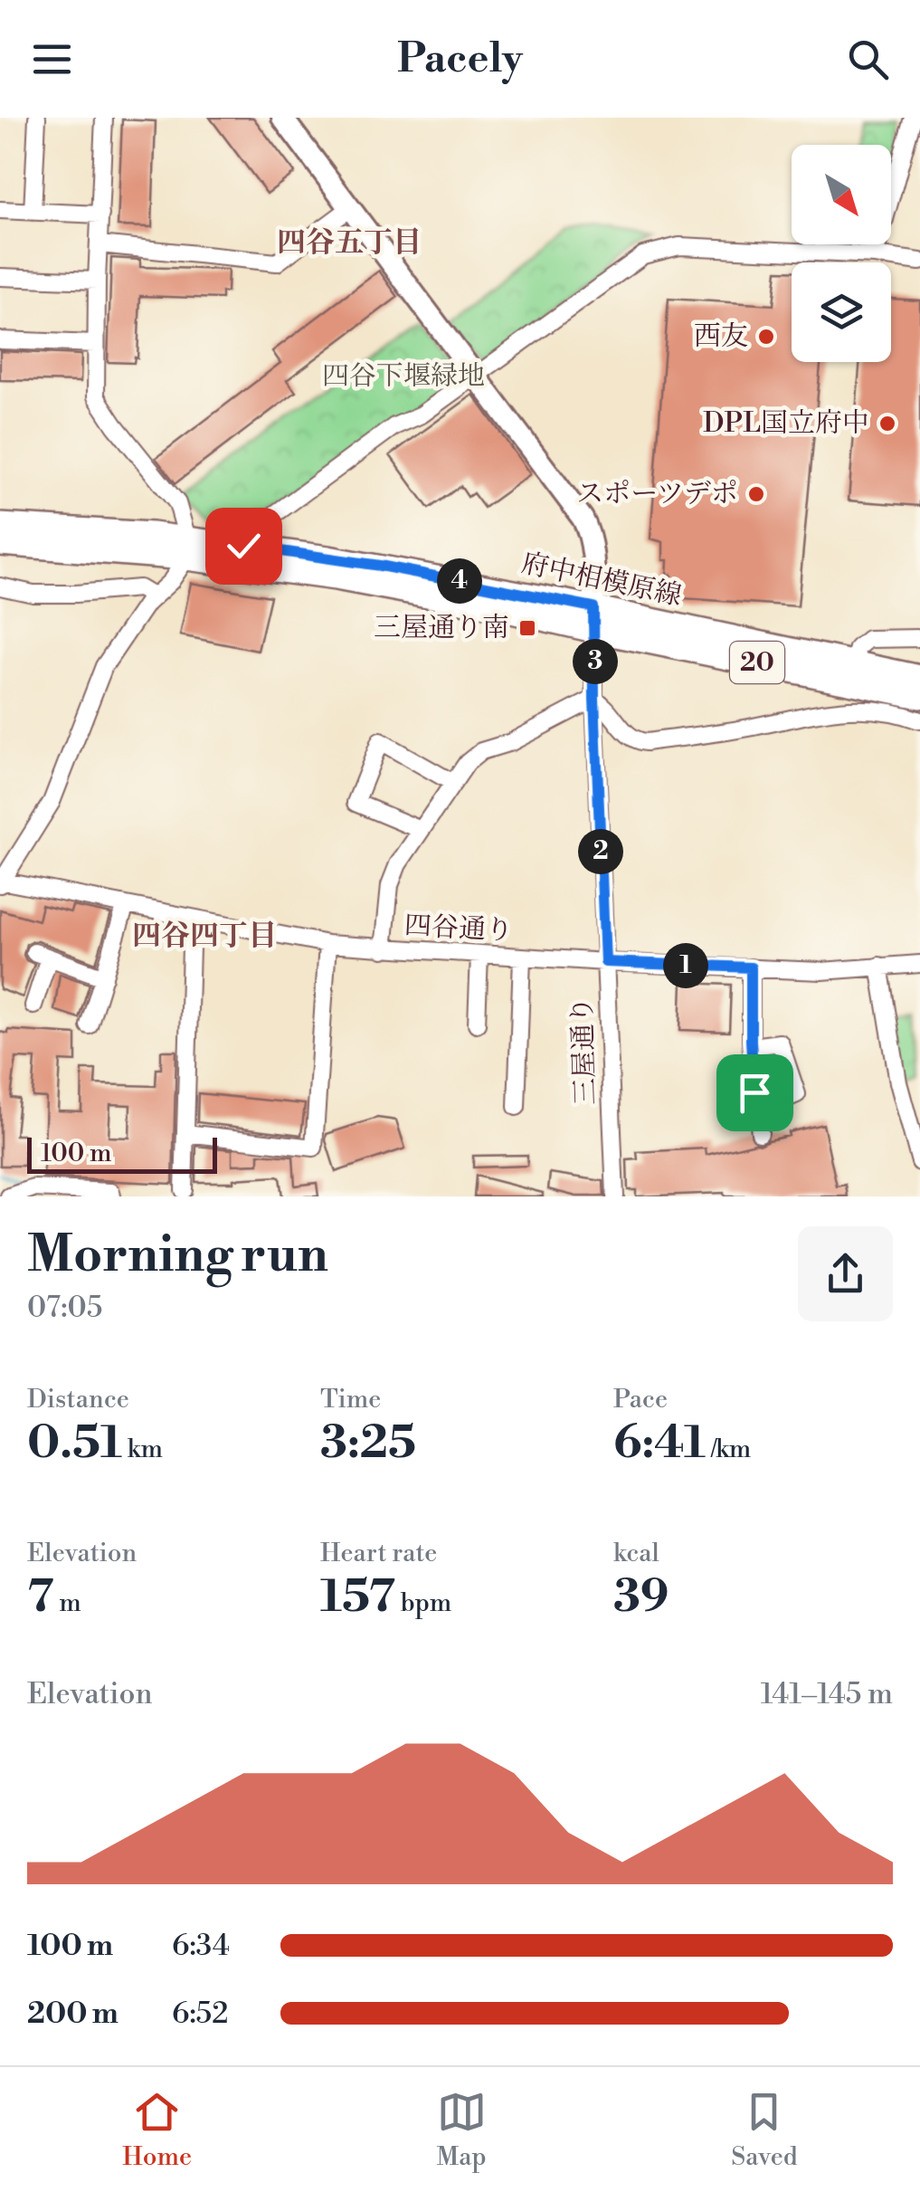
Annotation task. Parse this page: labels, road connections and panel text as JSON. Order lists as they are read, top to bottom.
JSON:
{
  "streets": {
    "main road": ["府中相模原線", "20"],
    "street": ["四谷通り", "三屋通り"]
  },
  "crossings": [
    ["府中相模原線", "三屋通り"],
    ["四谷通り", "三屋通り"]
  ],
  "districts": ["四谷五丁目", "四谷四丁目"],
  "parks": ["四谷下堰緑地"],
  "places": {
    "other": ["西友", "DPL国立府中", "スポーツデポ"],
    "transit": ["三屋通り南"]
  },
  "scale_bar": "100 m",
  "north": "bottom right",
  "page": {
    "header": "Pacely",
    "pins": [
      "4",
      "3",
      "2",
      "1"
    ],
    "scale": "100 m",
    "heading": ["Morning run", "07:05"],
    "stats": [
      ["Distance", "0.51 km"],
      ["Time", "3:25"],
      ["Pace", "6:41 /km"],
      ["Elevation", "7 m"],
      ["Heart rate", "157 bpm"],
      ["kcal", "39"]
    ],
    "chart": ["Elevation", "141–145 m"],
    "list": [
      {
        "name": "100 m",
        "note": "6:34"
      },
      {
        "name": "200 m",
        "note": "6:52"
      }
    ],
    "tabs": ["Home", "Map", "Saved"]
  }
}
